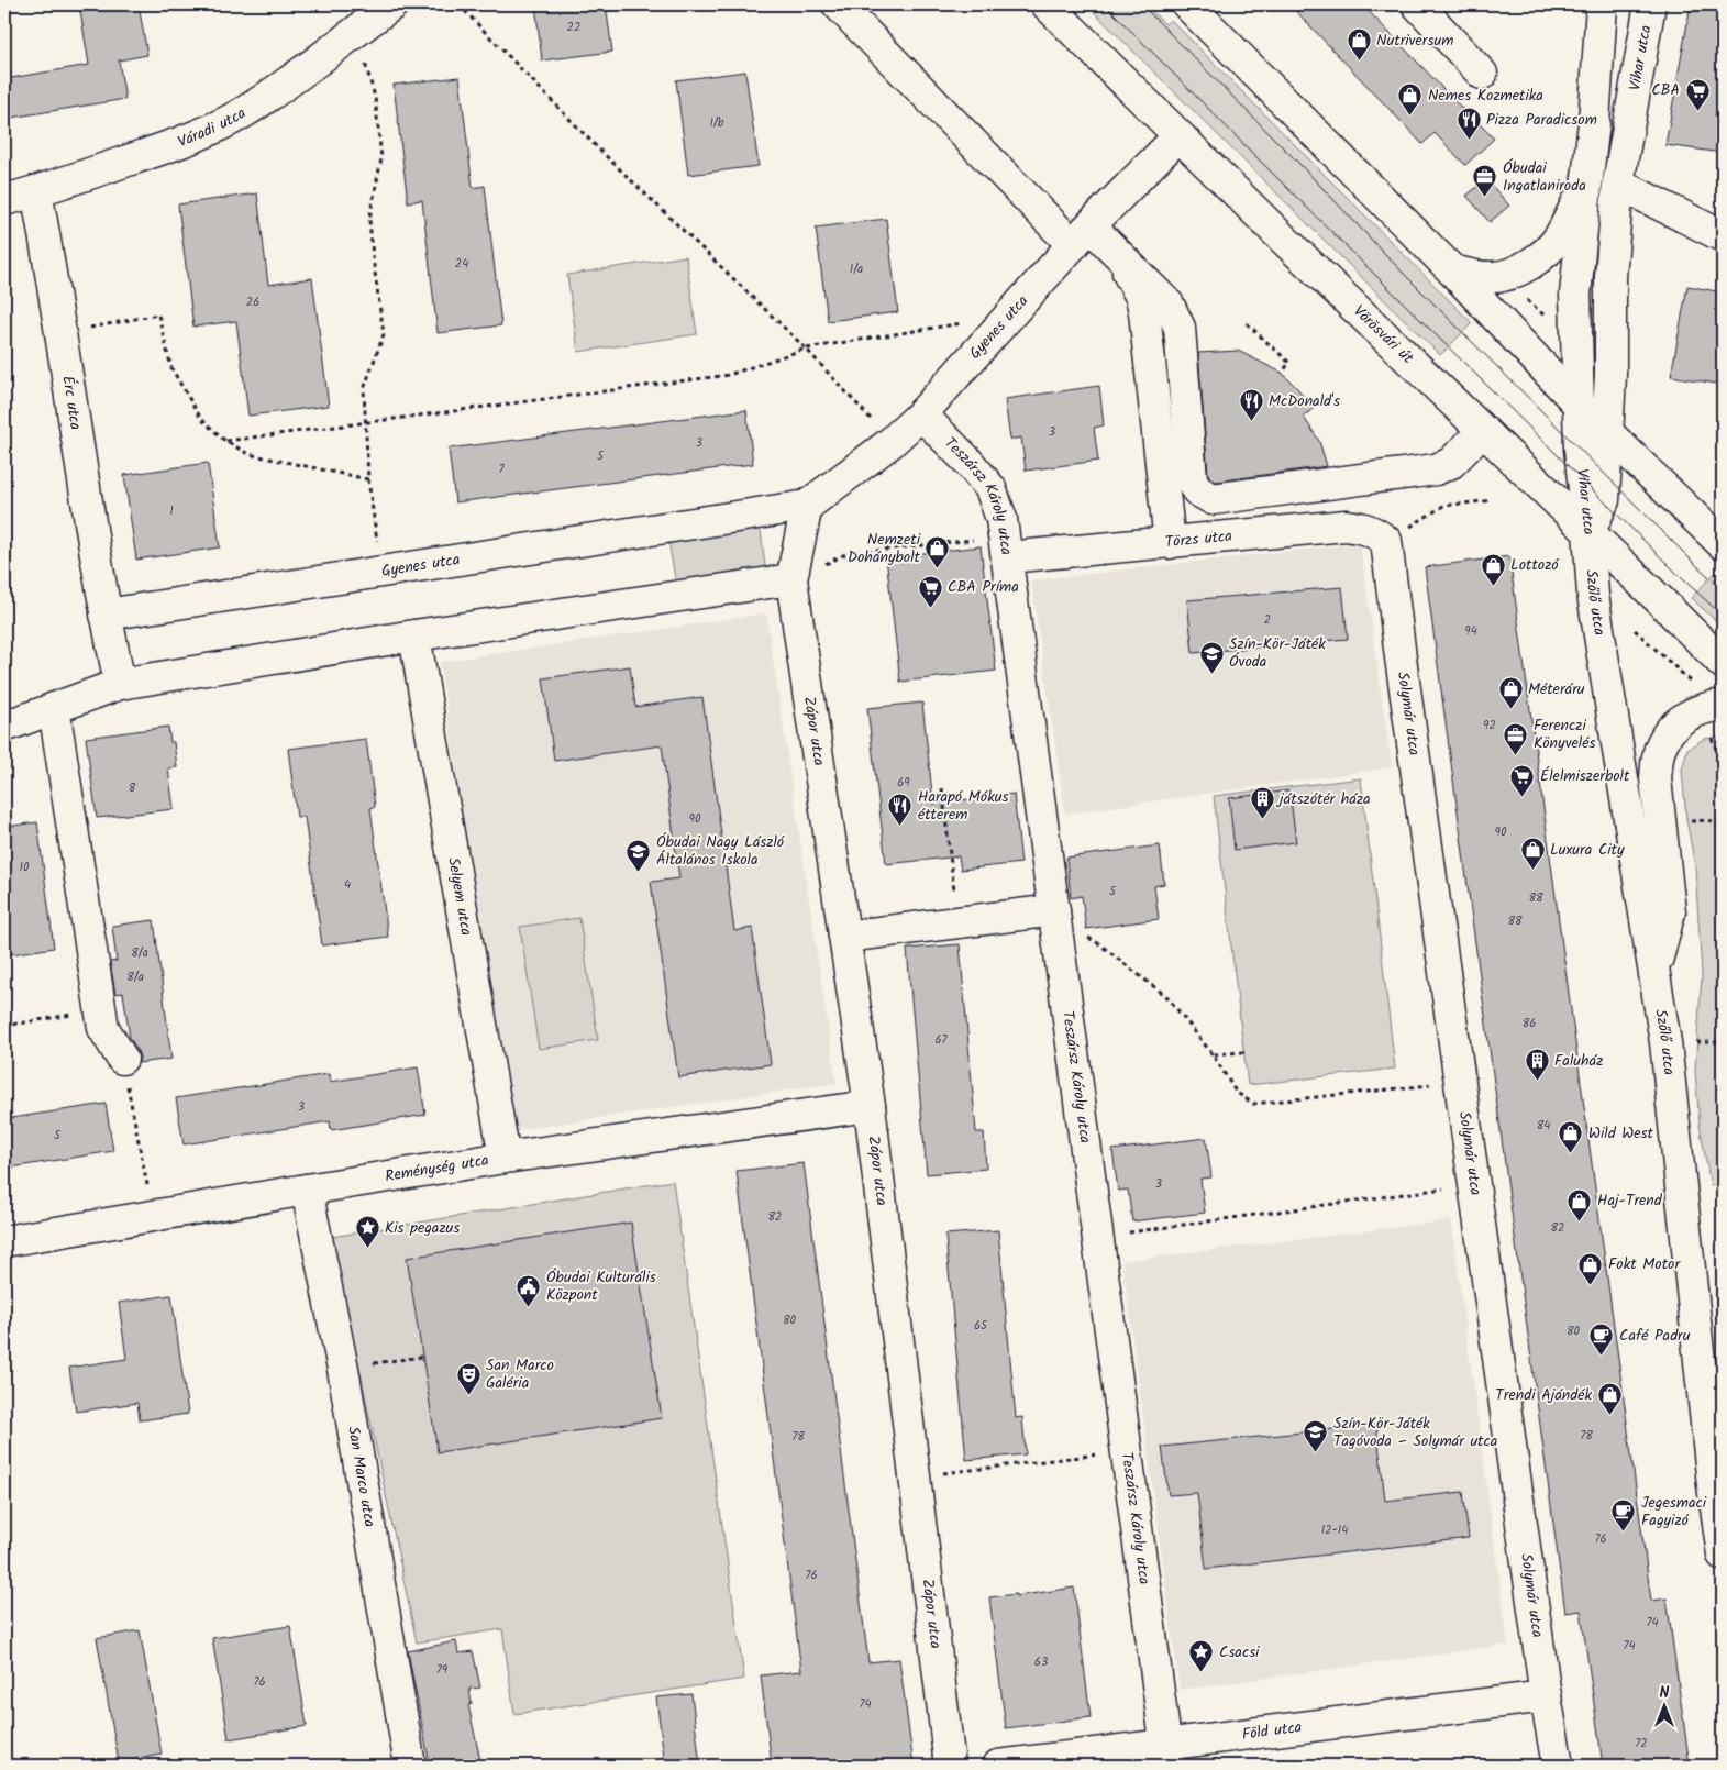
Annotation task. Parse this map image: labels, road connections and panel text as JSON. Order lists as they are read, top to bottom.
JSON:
{
  "streets": {
    "street": [
      "Vihar utca",
      "Váradi utca",
      "Gyenes utca",
      "Vörösvári út",
      "Érc utca",
      "Teszársz Károly utca",
      "Törzs utca",
      "Szőlő utca",
      "Solymár utca",
      "Zápor utca",
      "Selyem utca",
      "Reménység utca",
      "San Marco utca",
      "Föld utca"
    ]
  },
  "crossings": [
    ["Vihar utca", "Vörösvári út"],
    ["Vihar utca", "Szőlő utca"],
    ["Váradi utca", "Érc utca"],
    ["Gyenes utca", "Vörösvári út"],
    ["Gyenes utca", "Érc utca"],
    ["Gyenes utca", "Teszársz Károly utca"],
    ["Vörösvári út", "Szőlő utca"],
    ["Teszársz Károly utca", "Törzs utca"],
    ["Teszársz Károly utca", "Föld utca"],
    ["Törzs utca", "Solymár utca"],
    ["Solymár utca", "Föld utca"],
    ["Zápor utca", "Reménység utca"],
    ["Selyem utca", "Reménység utca"],
    ["Reménység utca", "San Marco utca"]
  ],
  "places": {
    "shop": [
      "Nutriversum",
      "Nemes Kozmetika",
      "Nemzeti Dohánybolt",
      "Lottozó",
      "Méteráru",
      "Luxura City",
      "Wild West",
      "Haj-Trend",
      "Fokt Motor",
      "Trendi Ajándék"
    ],
    "supermarket": ["CBA", "CBA Príma", "Élelmiszerbolt"],
    "restaurant": ["Pizza Paradicsom", "McDonald's", "Harapó Mókus étterem"],
    "office": ["Óbudai Ingatlaniroda", "Ferenczi Könyvelés"],
    "school or university": ["Szín-Kör-Játék Óvoda", "Óbudai Nagy László Általános Iskola", "Szín-Kör-Játék Tagóvoda – Solymár utca"],
    "building": ["játszótér háza", "Faluház"],
    "place": ["Kis pegazus", "Csacsi"],
    "public building": ["Óbudai Kulturális Központ"],
    "cafe": ["Café Padru", "Jegesmaci Fagyizó"],
    "theatre": ["San Marco Galéria"]
  },
  "house_numbers": [
    "22",
    "1/b",
    "24",
    "1/a",
    "26",
    "3",
    "3",
    "5",
    "7",
    "1",
    "2",
    "94",
    "92",
    "69",
    "8",
    "90",
    "90",
    "10",
    "4",
    "5",
    "88",
    "88",
    "8/a",
    "8/a",
    "86",
    "67",
    "3",
    "84",
    "5",
    "3",
    "82",
    "82",
    "80",
    "65",
    "80",
    "78",
    "78",
    "12-14",
    "76",
    "76",
    "74",
    "74",
    "63",
    "79",
    "76",
    "74",
    "72"
  ],
  "north": "top"
}
